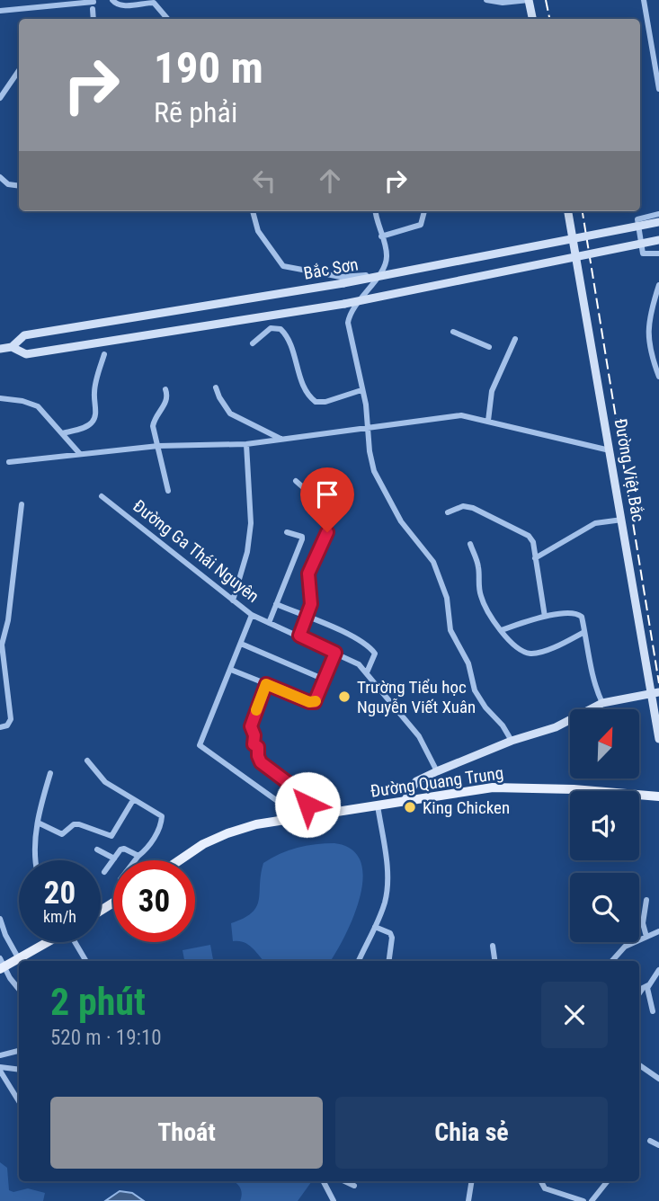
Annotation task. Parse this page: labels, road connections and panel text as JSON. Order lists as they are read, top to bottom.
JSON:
{
  "streets": {
    "main road": ["Bắc Sơn", "Đường Việt Bắc", "Đường Quang Trung"],
    "street": ["Đường Ga Thái Nguyên"]
  },
  "places": ["Trường Tiểu học Nguyễn Viết Xuân", "King Chicken"],
  "north": "top right",
  "page": {
    "turn": ["190 m", "Rẽ phải"],
    "speed": "20 km/h",
    "limit": "30",
    "heading": ["2 phút", "520 m · 19:10"],
    "buttons": ["Thoát", "Chia sẻ"]
  }
}
